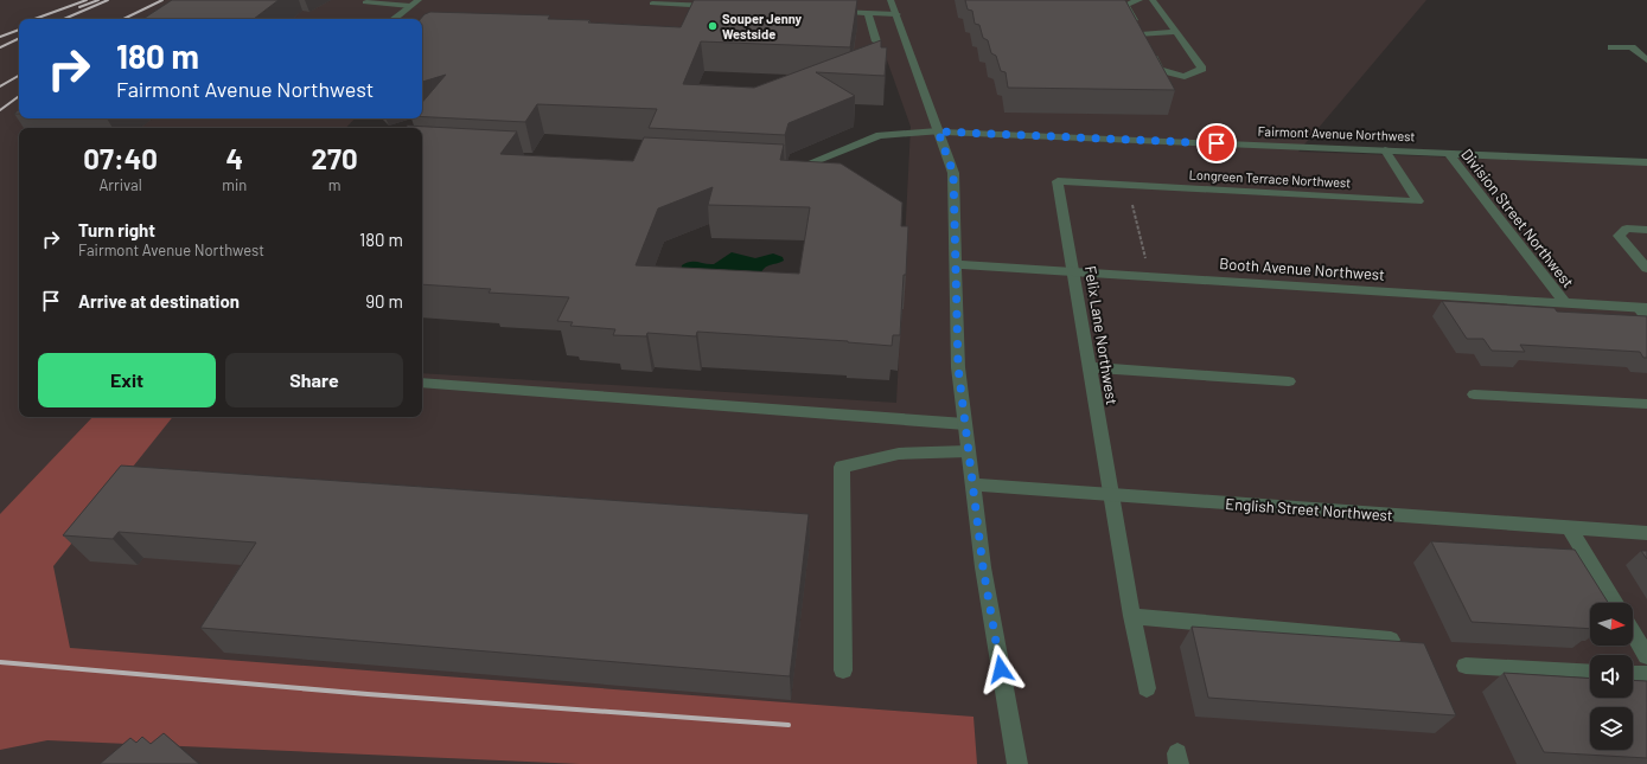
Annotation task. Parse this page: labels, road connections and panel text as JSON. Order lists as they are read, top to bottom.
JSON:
{
  "streets": {
    "street": [
      "Fairmont Avenue Northwest",
      "Longreen Terrace Northwest",
      "Division Street Northwest",
      "Booth Avenue Northwest",
      "Felix Lane Northwest",
      "English Street Northwest"
    ]
  },
  "crossings": [
    ["Fairmont Avenue Northwest", "Longreen Terrace Northwest"],
    ["Fairmont Avenue Northwest", "Division Street Northwest"],
    ["Longreen Terrace Northwest", "Felix Lane Northwest"],
    ["Division Street Northwest", "Booth Avenue Northwest"],
    ["Booth Avenue Northwest", "Felix Lane Northwest"],
    ["Felix Lane Northwest", "English Street Northwest"]
  ],
  "places": ["Souper Jenny Westside"],
  "north": "right",
  "page": {
    "turn": ["180 m", "Fairmont Avenue Northwest"],
    "eta": [
      "07:40",
      "Arrival",
      "4",
      "min",
      "270",
      "m"
    ],
    "list": [
      {
        "name": "Turn right",
        "note": "Fairmont Avenue Northwest",
        "value": "180 m"
      },
      {
        "name": "Arrive at destination",
        "value": "90 m"
      }
    ],
    "buttons": ["Exit", "Share"]
  }
}
